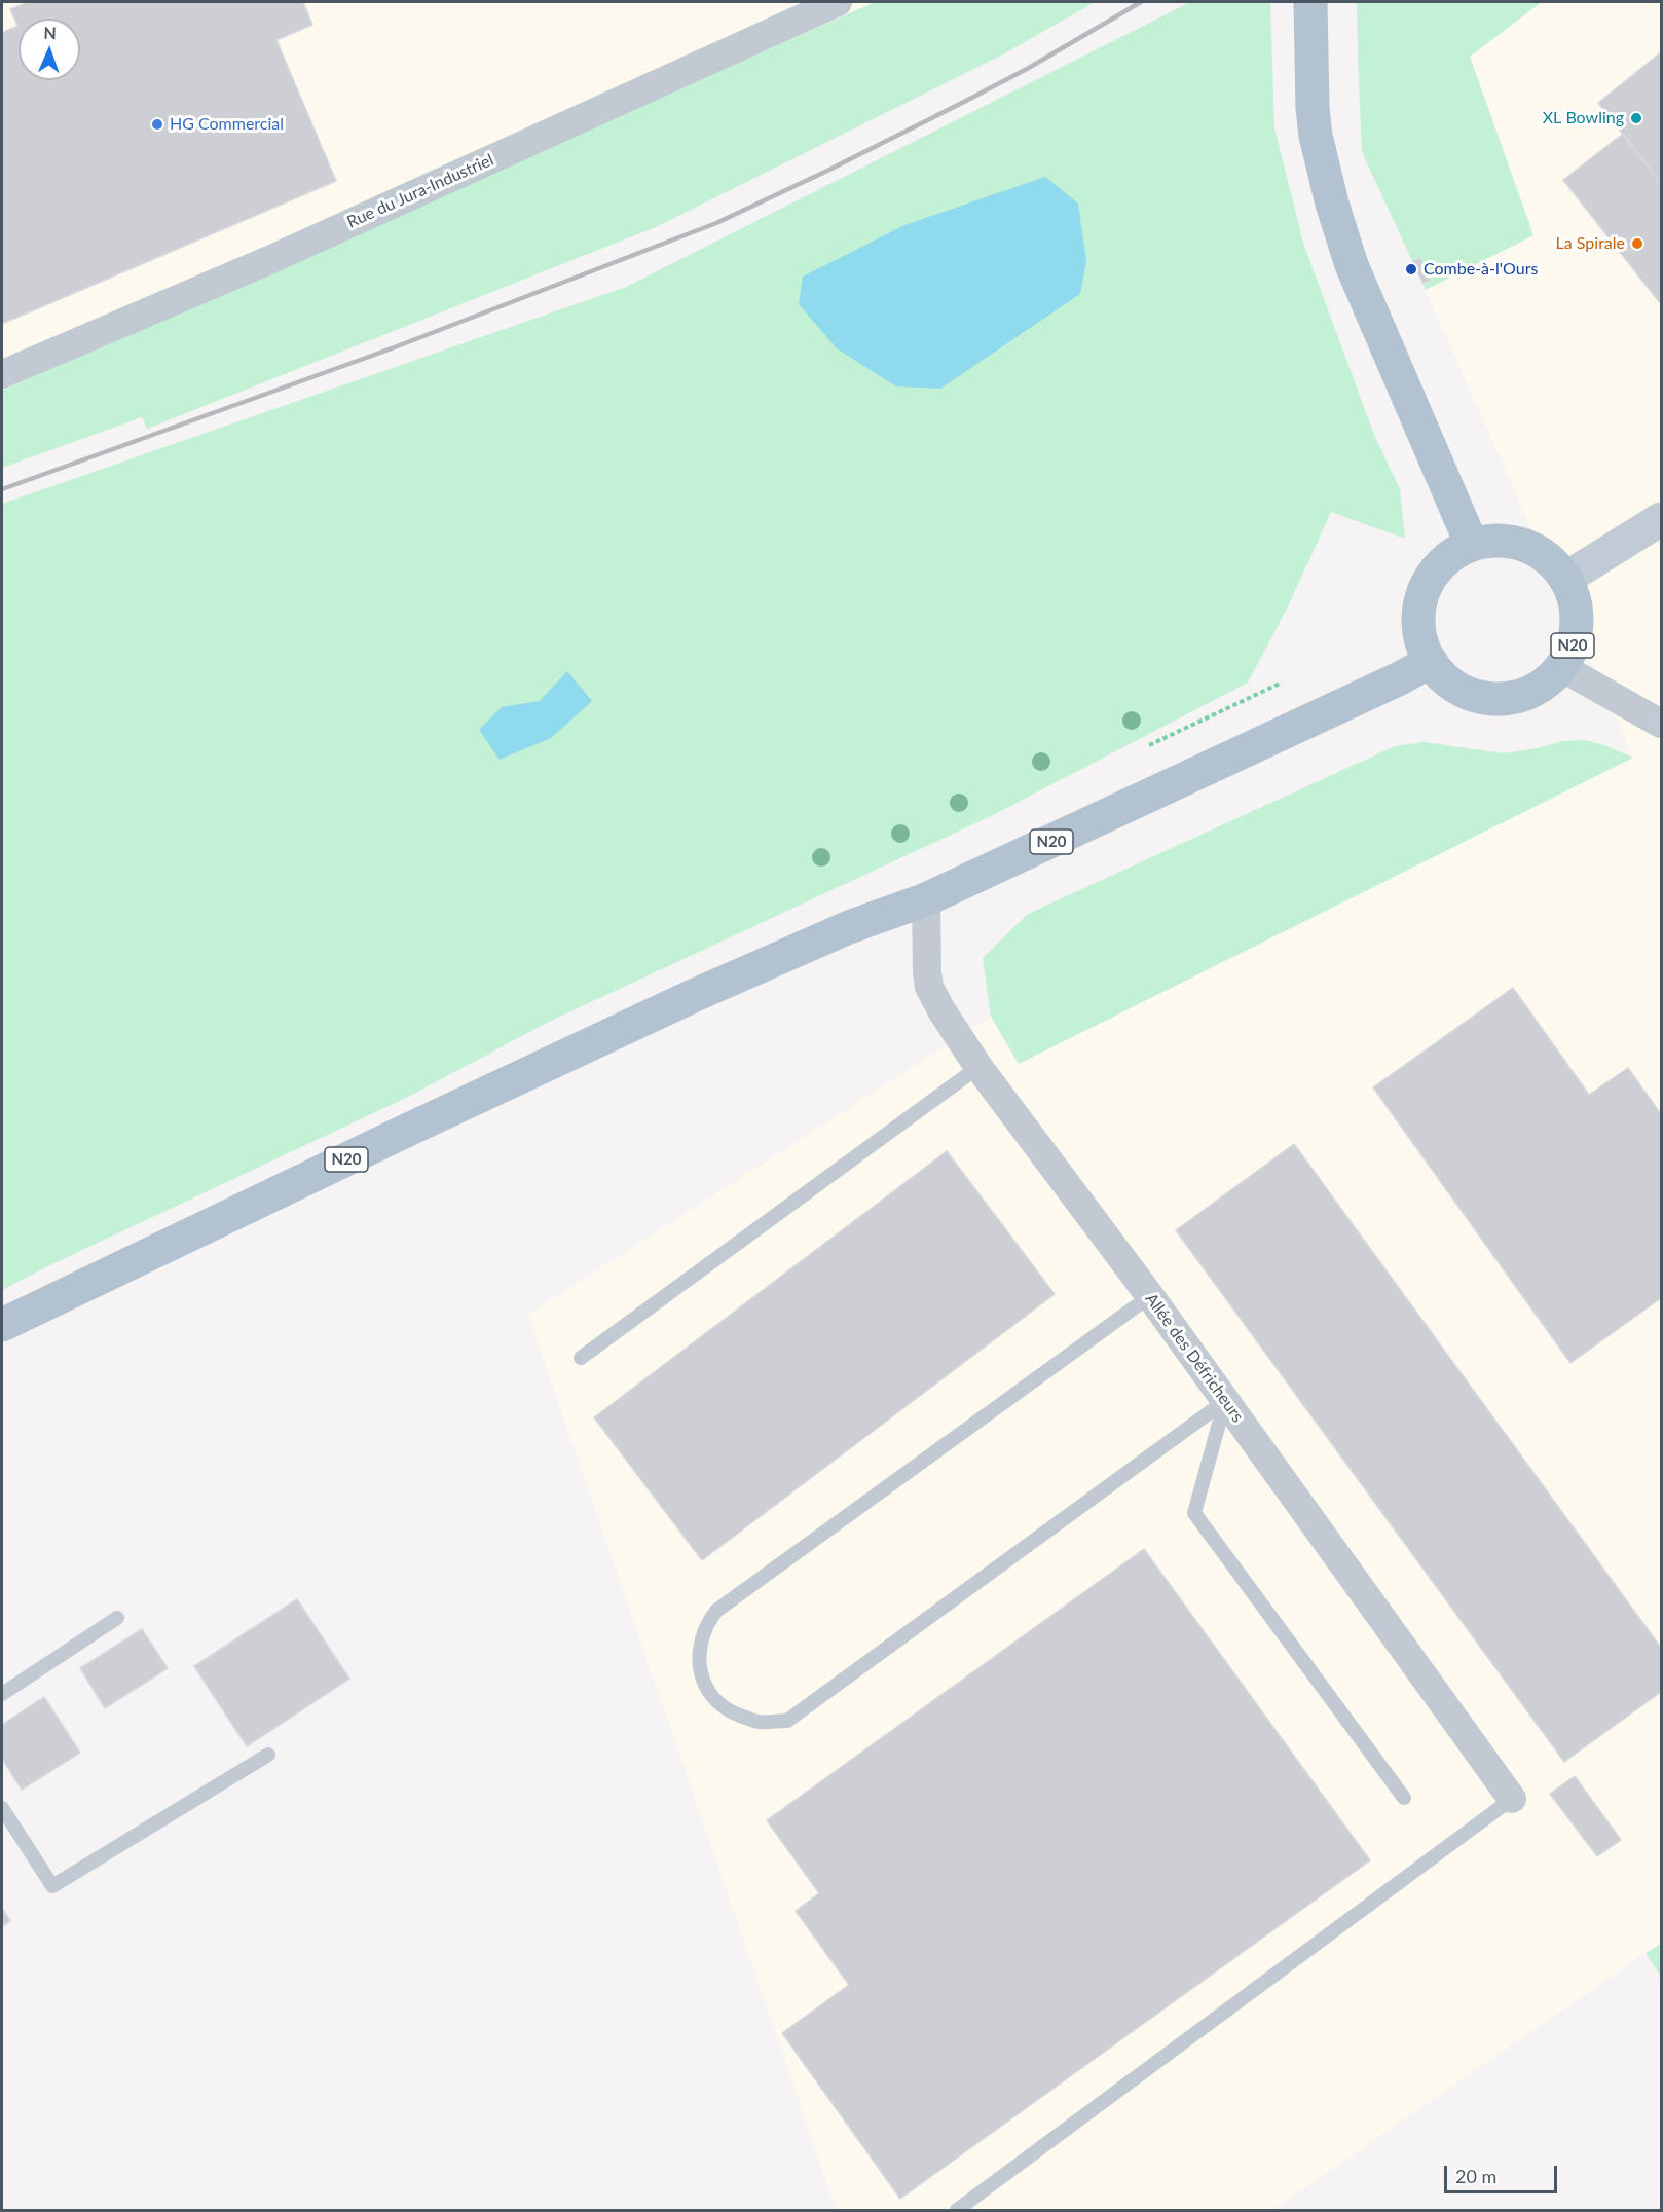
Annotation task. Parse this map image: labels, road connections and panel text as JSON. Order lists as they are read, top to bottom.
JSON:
{
  "streets": {
    "main road": ["N20"],
    "street": ["Rue du Jura-Industriel", "Allée des Défricheurs"]
  },
  "crossings": [
    ["N20", "Allée des Défricheurs"]
  ],
  "places": [
    "XL Bowling",
    "HG Commercial",
    "La Spirale",
    "Combe-à-l'Ours"
  ],
  "scale_bar": "20 m",
  "north": "top"
}
